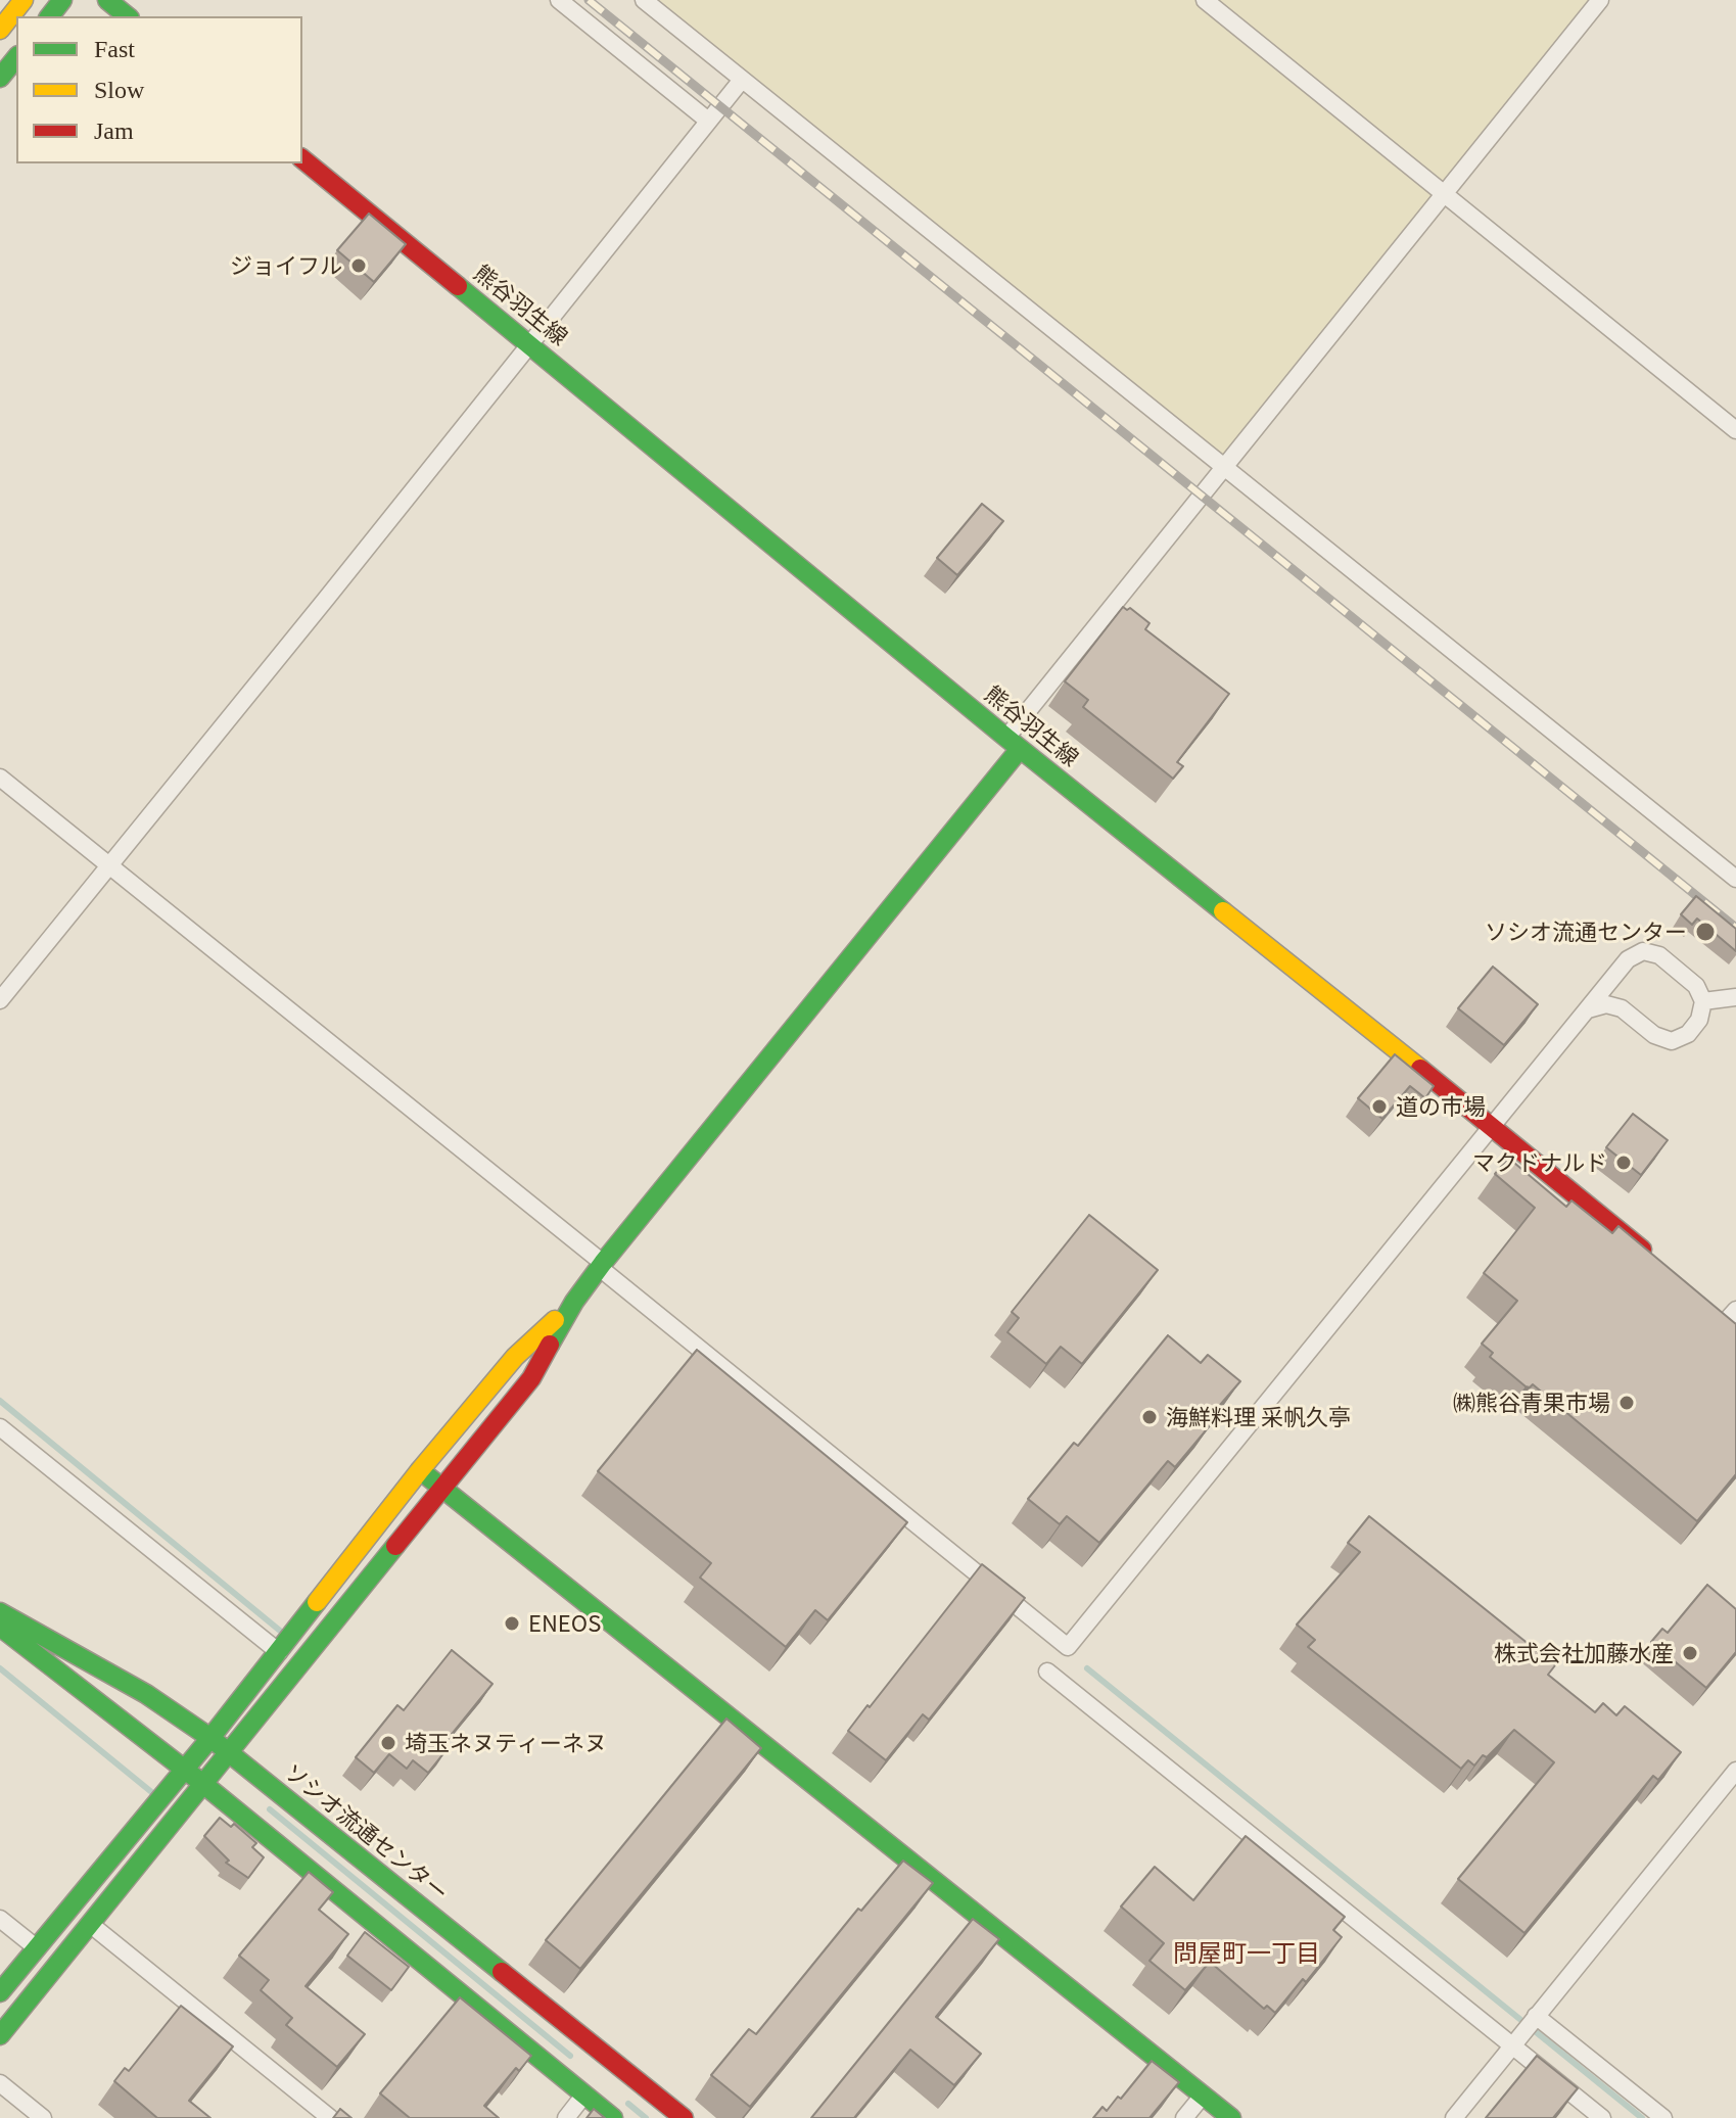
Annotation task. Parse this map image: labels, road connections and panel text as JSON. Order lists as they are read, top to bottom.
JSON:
{
  "streets": {
    "street": ["熊谷羽生線", "ソシオ流通センター"]
  },
  "districts": ["問屋町一丁目"],
  "places": [
    "ジョイフル",
    "ソシオ流通センター",
    "道の市場",
    "マクドナルド",
    "㈱熊谷青果市場",
    "海鮮料理 采帆久亭",
    "ENEOS",
    "株式会社加藤水産",
    "埼玉ネヌティーネヌ"
  ],
  "legend": ["Fast", "Slow", "Jam"]
}
